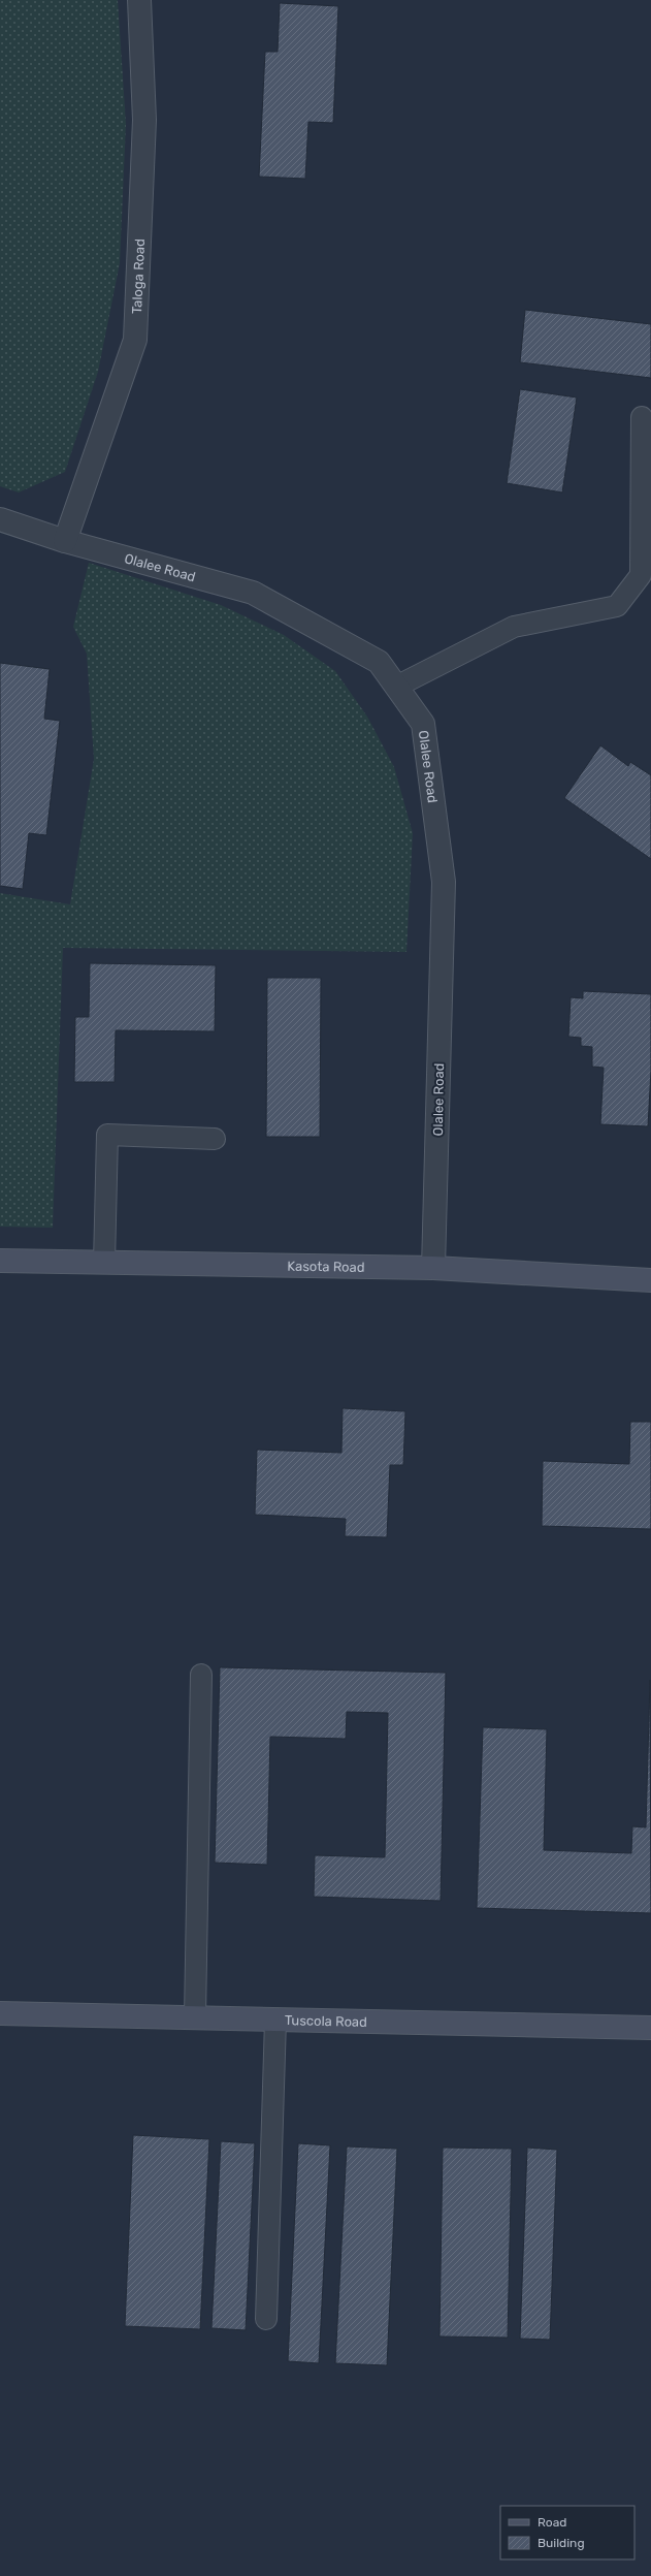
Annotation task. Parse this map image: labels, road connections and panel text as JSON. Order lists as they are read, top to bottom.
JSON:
{
  "streets": {
    "street": [
      "Taloga Road",
      "Olalee Road",
      "Kasota Road",
      "Tuscola Road"
    ]
  },
  "crossings": [
    ["Taloga Road", "Olalee Road"],
    ["Olalee Road", "Kasota Road"]
  ],
  "legend": ["Road", "Building"]
}
